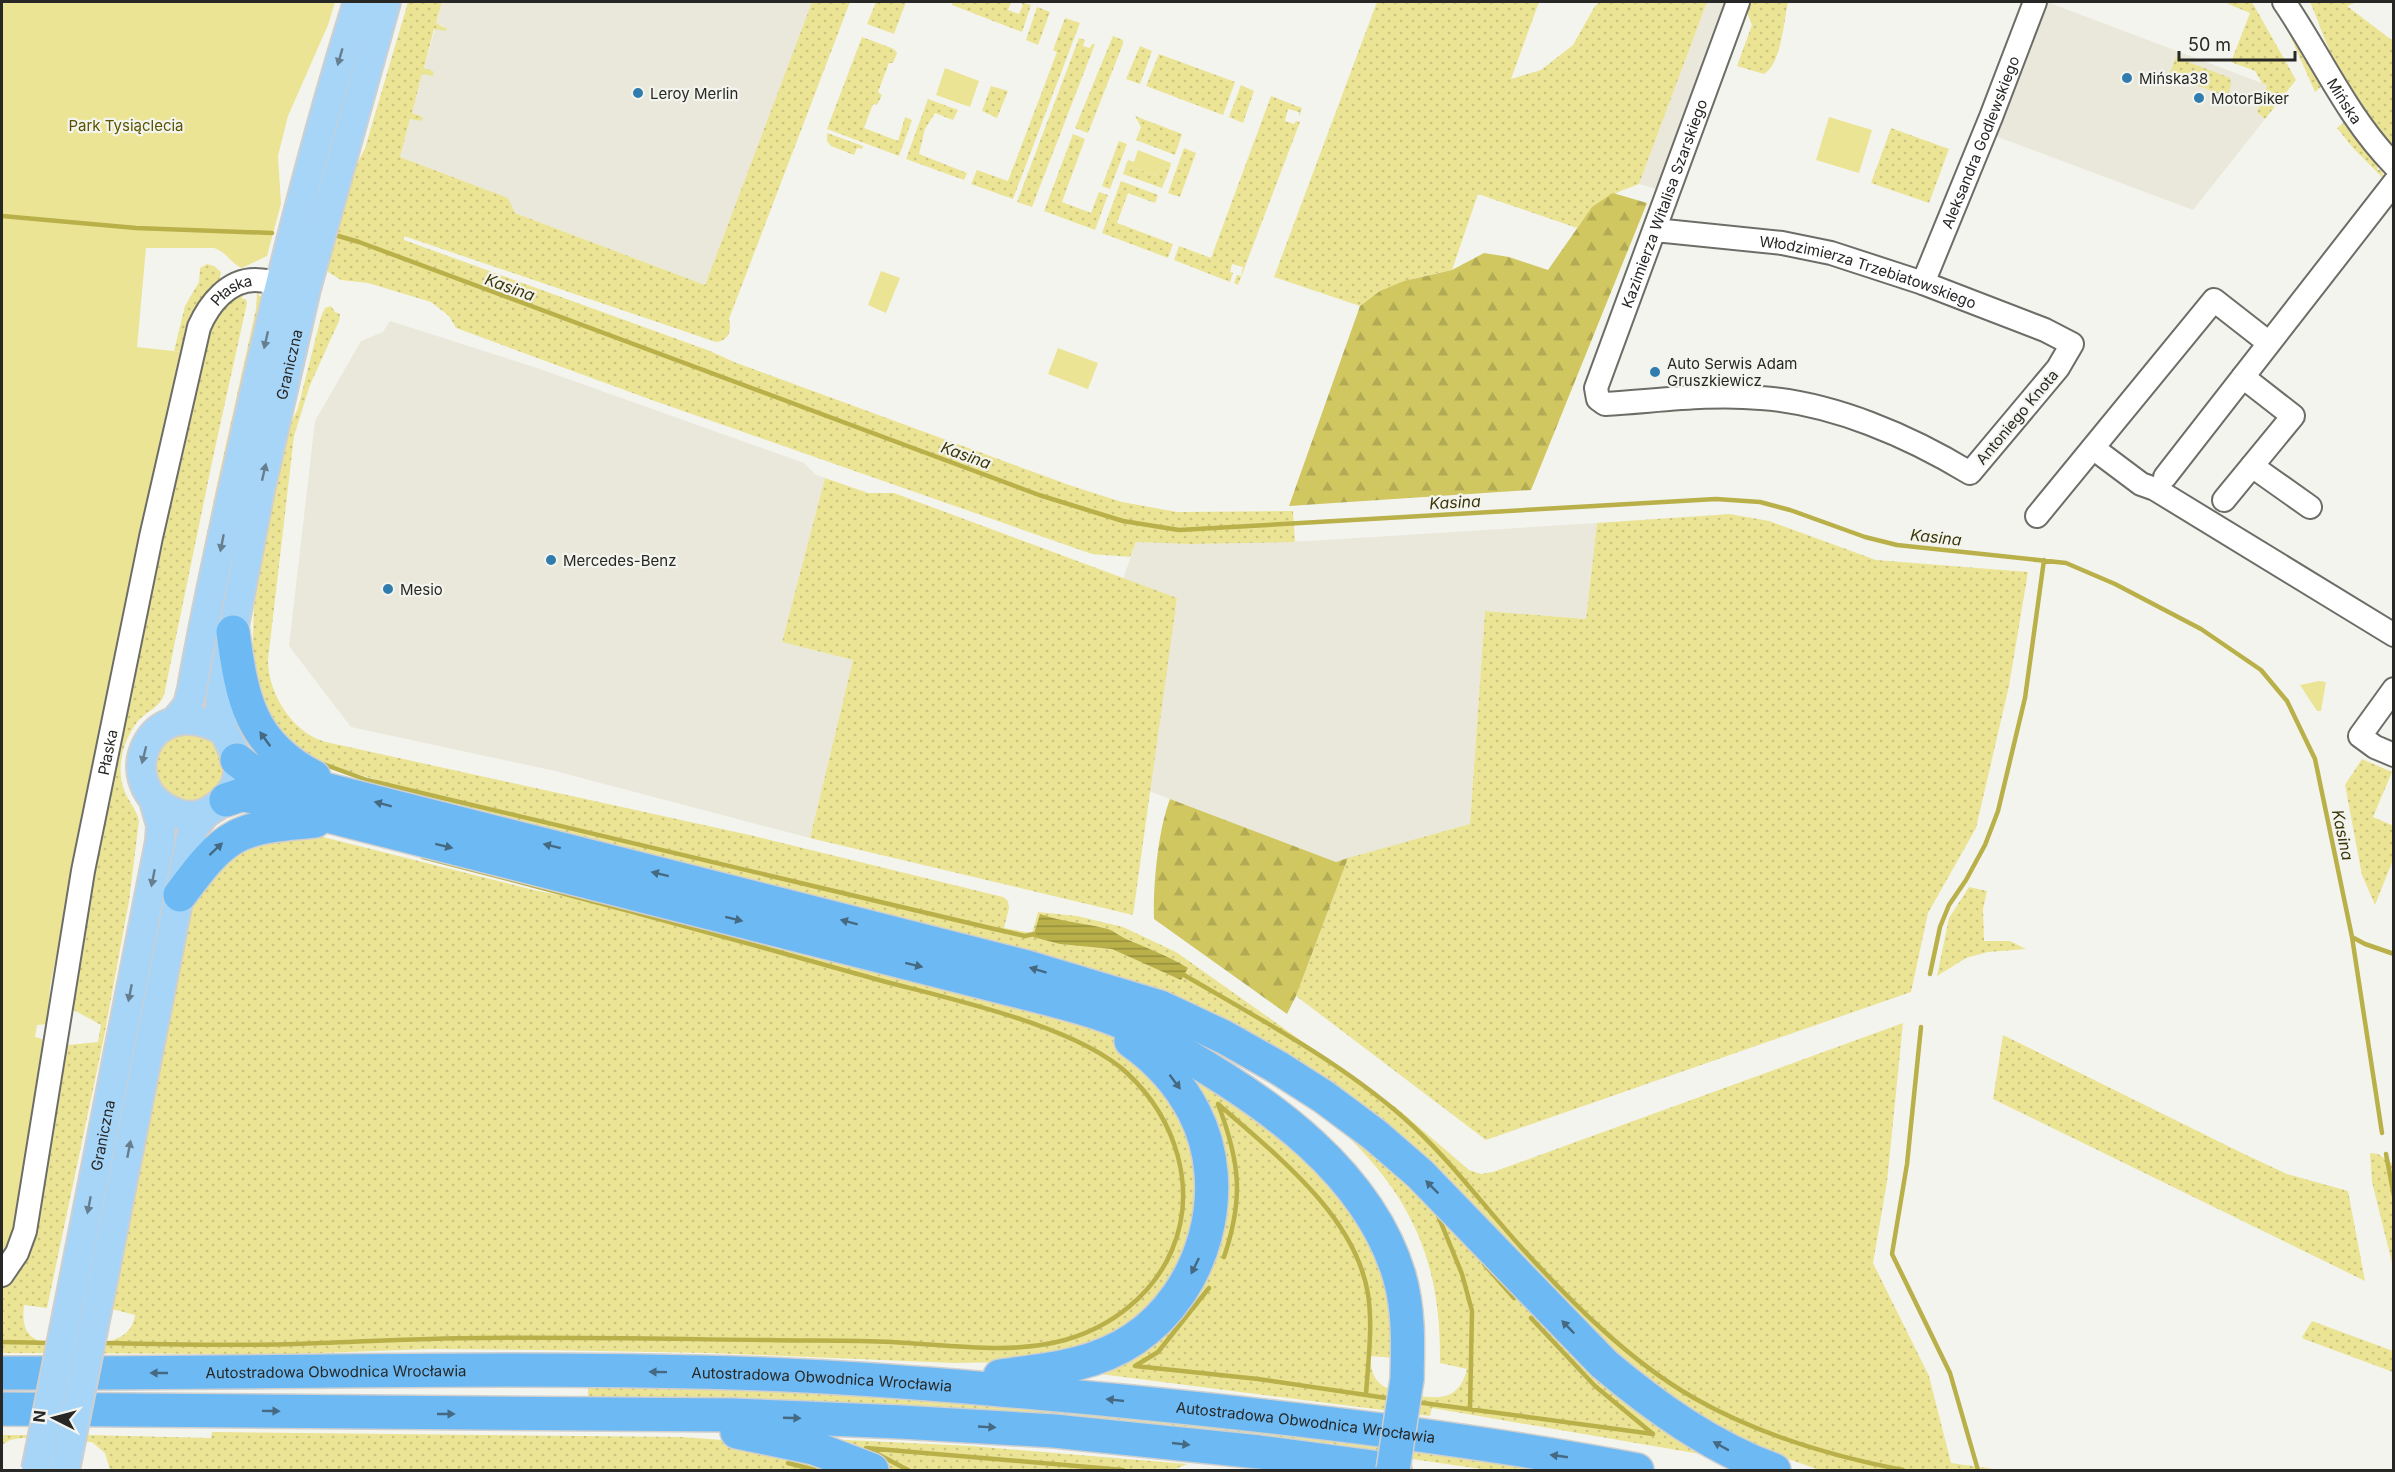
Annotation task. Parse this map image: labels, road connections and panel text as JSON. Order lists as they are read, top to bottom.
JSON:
{
  "streets": {
    "highway": ["Autostradowa Obwodnica Wrocławia"],
    "main road": ["Graniczna"],
    "street": [
      "Mińska",
      "Aleksandra Godlewskiego",
      "Kazimierza Witalisa Szarskiego",
      "Włodzimierza Trzebiatowskiego",
      "Płaska",
      "Antoniego Knota"
    ]
  },
  "crossings": [
    ["Aleksandra Godlewskiego", "Włodzimierza Trzebiatowskiego"],
    ["Kazimierza Witalisa Szarskiego", "Włodzimierza Trzebiatowskiego"],
    ["Kazimierza Witalisa Szarskiego", "Antoniego Knota"],
    ["Włodzimierza Trzebiatowskiego", "Antoniego Knota"],
    ["Płaska", "Graniczna"]
  ],
  "water": ["Kasina"],
  "parks": ["Park Tysiąclecia"],
  "places": [
    "Mińska38",
    "Leroy Merlin",
    "MotorBiker",
    "Auto Serwis Adam Gruszkiewicz",
    "Mercedes-Benz",
    "Mesio"
  ],
  "scale_bar": "50 m",
  "north": "left"
}
